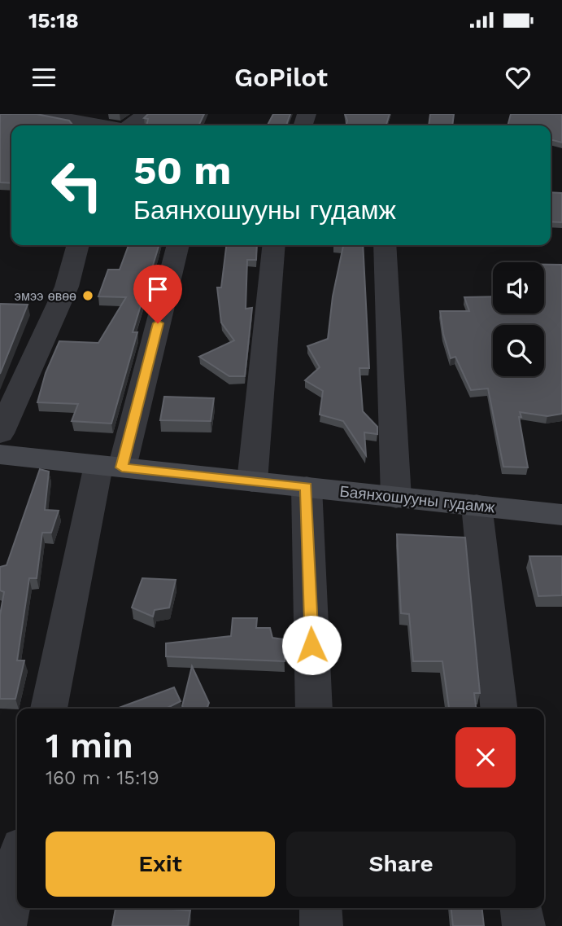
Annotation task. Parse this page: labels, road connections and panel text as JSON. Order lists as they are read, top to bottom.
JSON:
{
  "streets": {
    "main road": ["Баянхошууны гудамж"]
  },
  "places": ["эмээ өвөө"],
  "page": {
    "status": "15:18",
    "header": "GoPilot",
    "turn": ["50 m", "Баянхошууны гудамж"],
    "heading": ["1 min", "160 m · 15:19"],
    "buttons": ["Exit", "Share"]
  }
}
